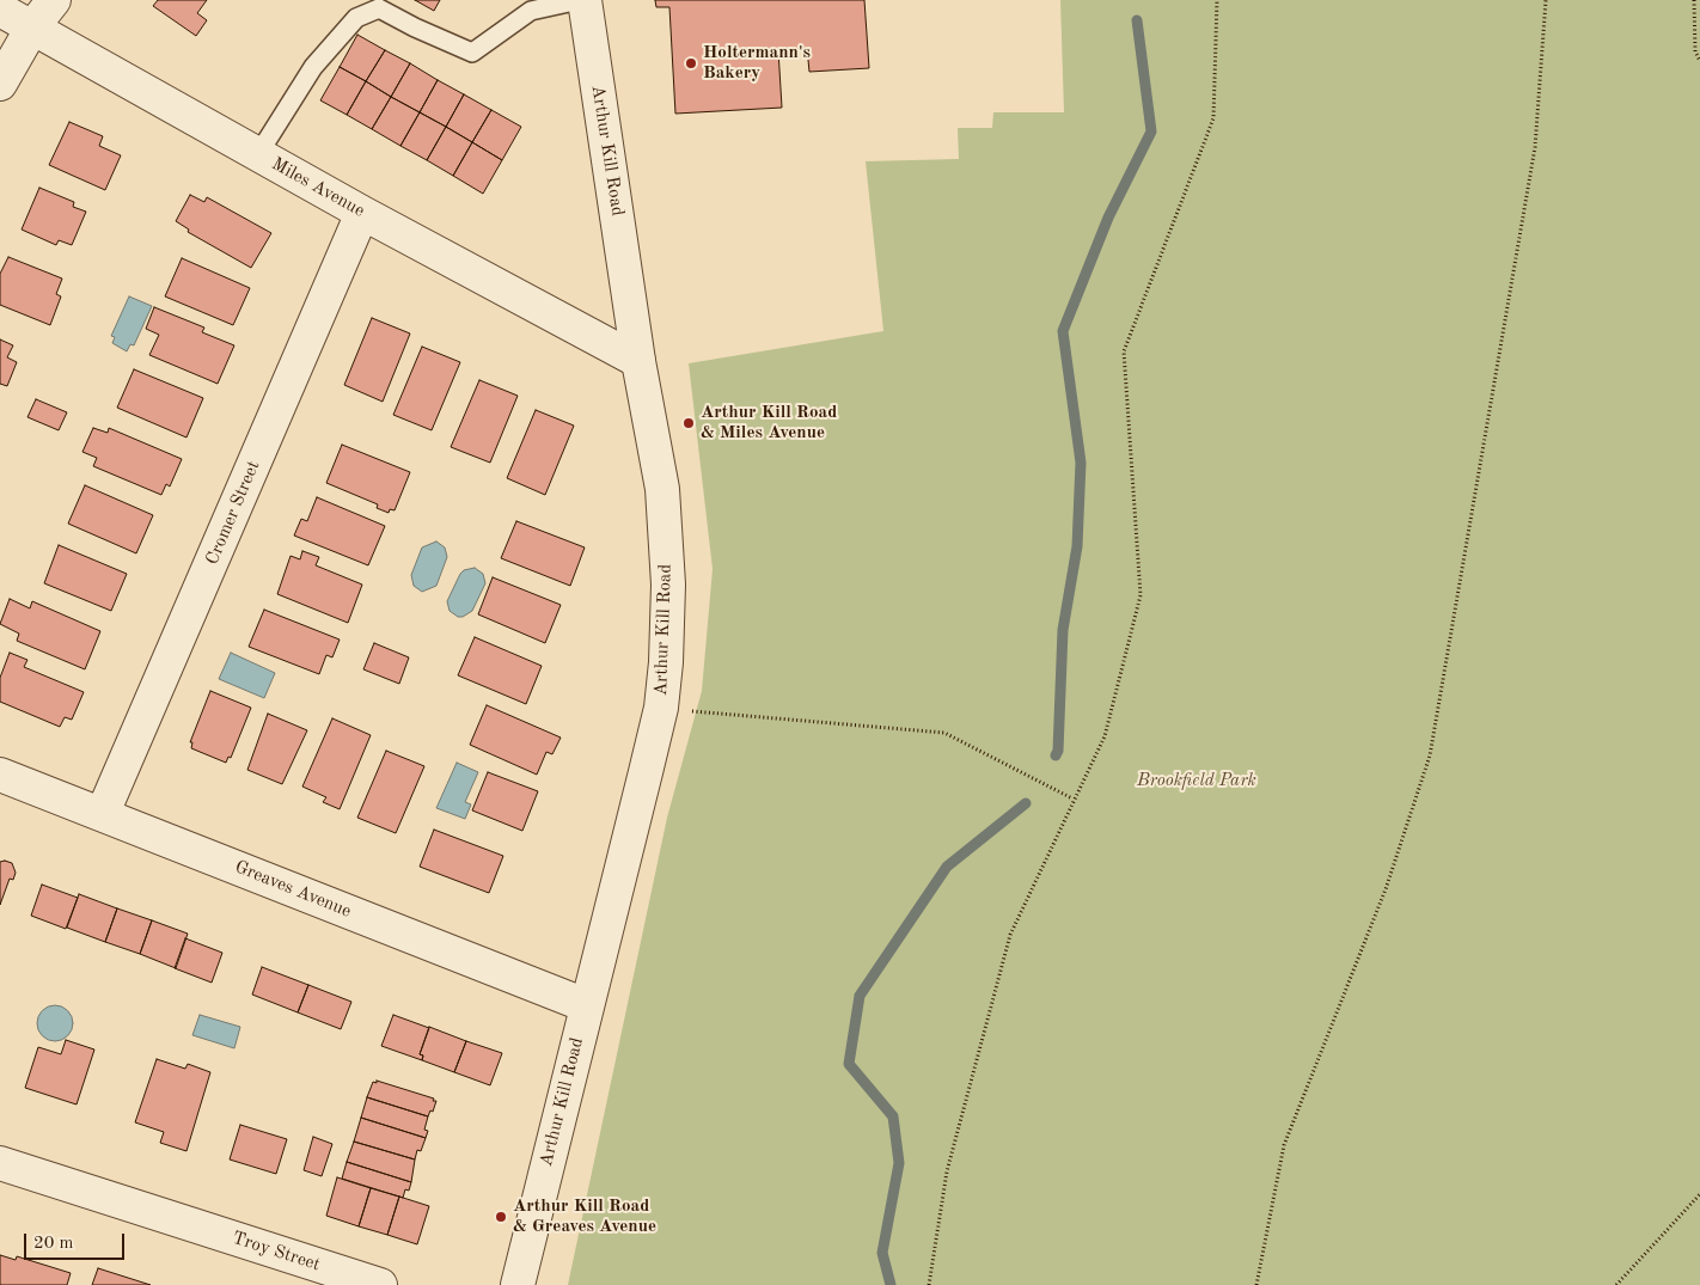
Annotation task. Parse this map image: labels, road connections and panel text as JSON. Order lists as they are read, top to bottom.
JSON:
{
  "streets": {
    "street": [
      "Arthur Kill Road",
      "Miles Avenue",
      "Cromer Street",
      "Greaves Avenue",
      "Troy Street"
    ]
  },
  "crossings": [
    ["Arthur Kill Road", "Miles Avenue"],
    ["Arthur Kill Road", "Greaves Avenue"],
    ["Miles Avenue", "Cromer Street"],
    ["Cromer Street", "Greaves Avenue"]
  ],
  "parks": ["Brookfield Park"],
  "places": ["Holtermann's Bakery", "Arthur Kill Road & Miles Avenue", "Arthur Kill Road & Greaves Avenue"],
  "scale_bar": "20 m"
}
